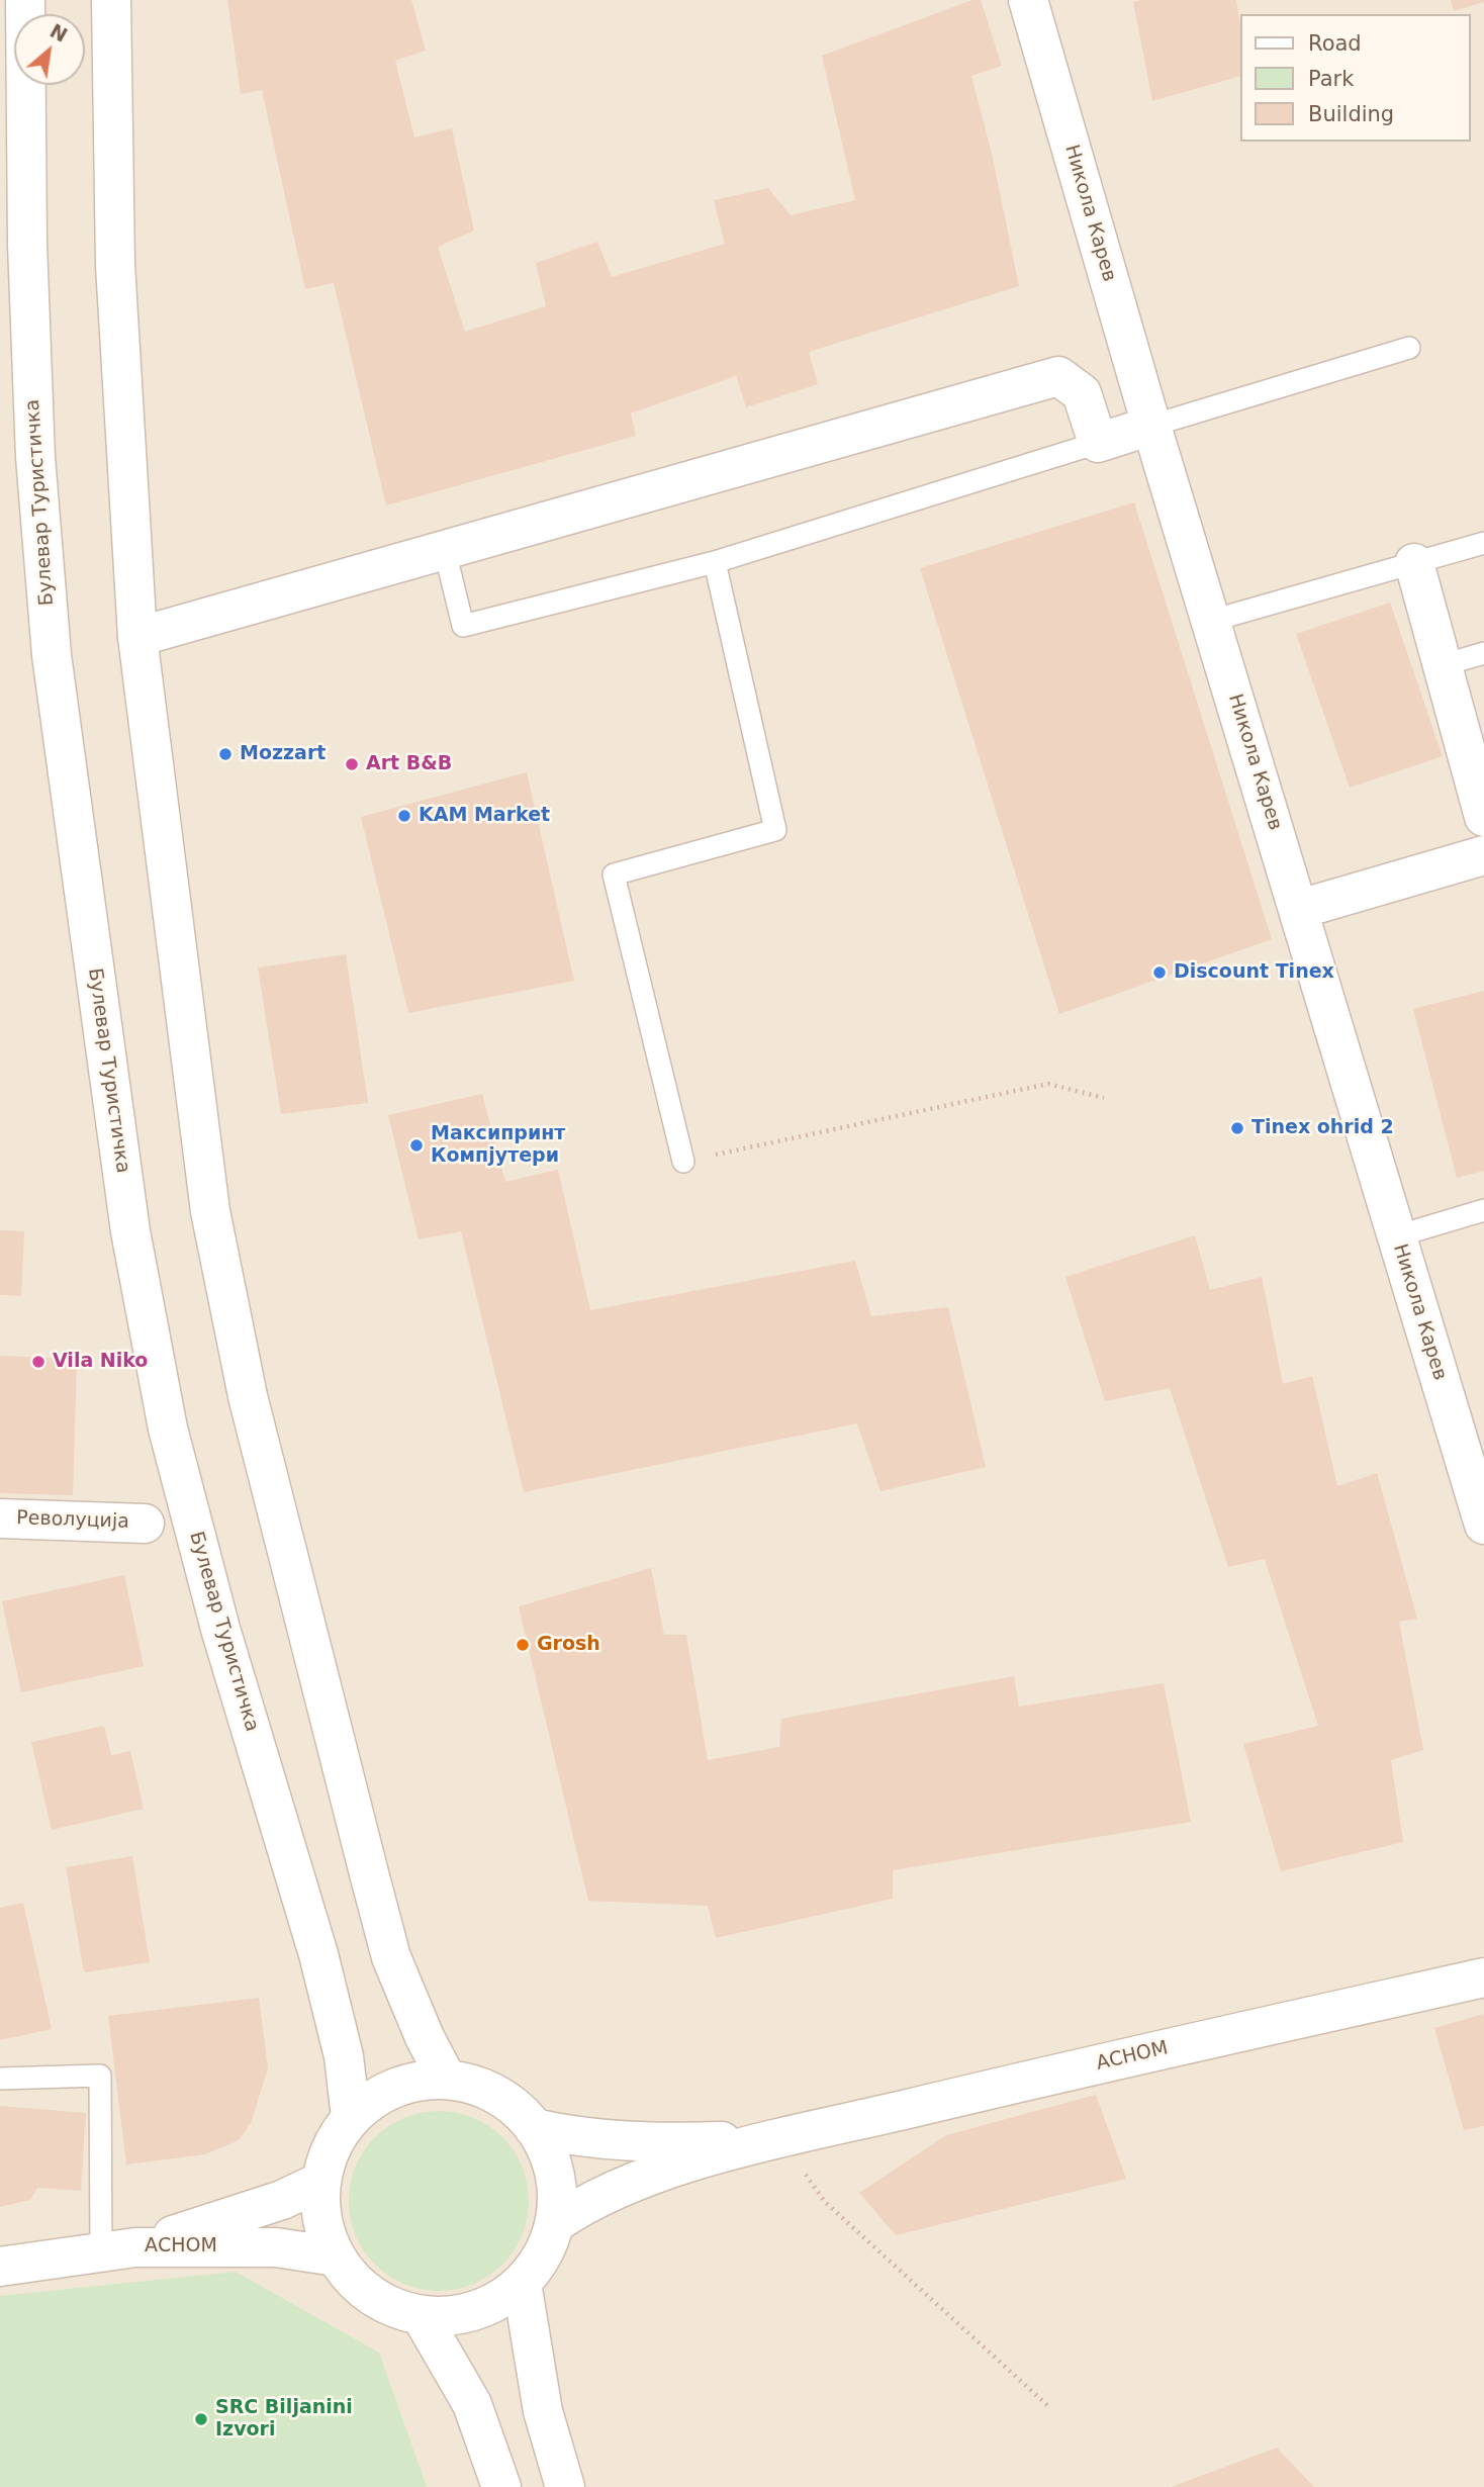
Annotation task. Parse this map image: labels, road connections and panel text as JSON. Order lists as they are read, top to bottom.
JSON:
{
  "streets": {
    "main road": [
      "Никола Карев",
      "Булевар Туристичка",
      "Револуција",
      "АСНОМ"
    ]
  },
  "crossings": [
    ["Булевар Туристичка", "АСНОМ"]
  ],
  "places": [
    "Mozzart",
    "Art B&B",
    "KAM Market",
    "Discount Tinex",
    "Tinex ohrid 2",
    "Максипринт Компјутери",
    "Vila Niko",
    "Grosh",
    "SRC Biljanini Izvori"
  ],
  "legend": ["Road", "Park", "Building"],
  "north": "top right"
}
